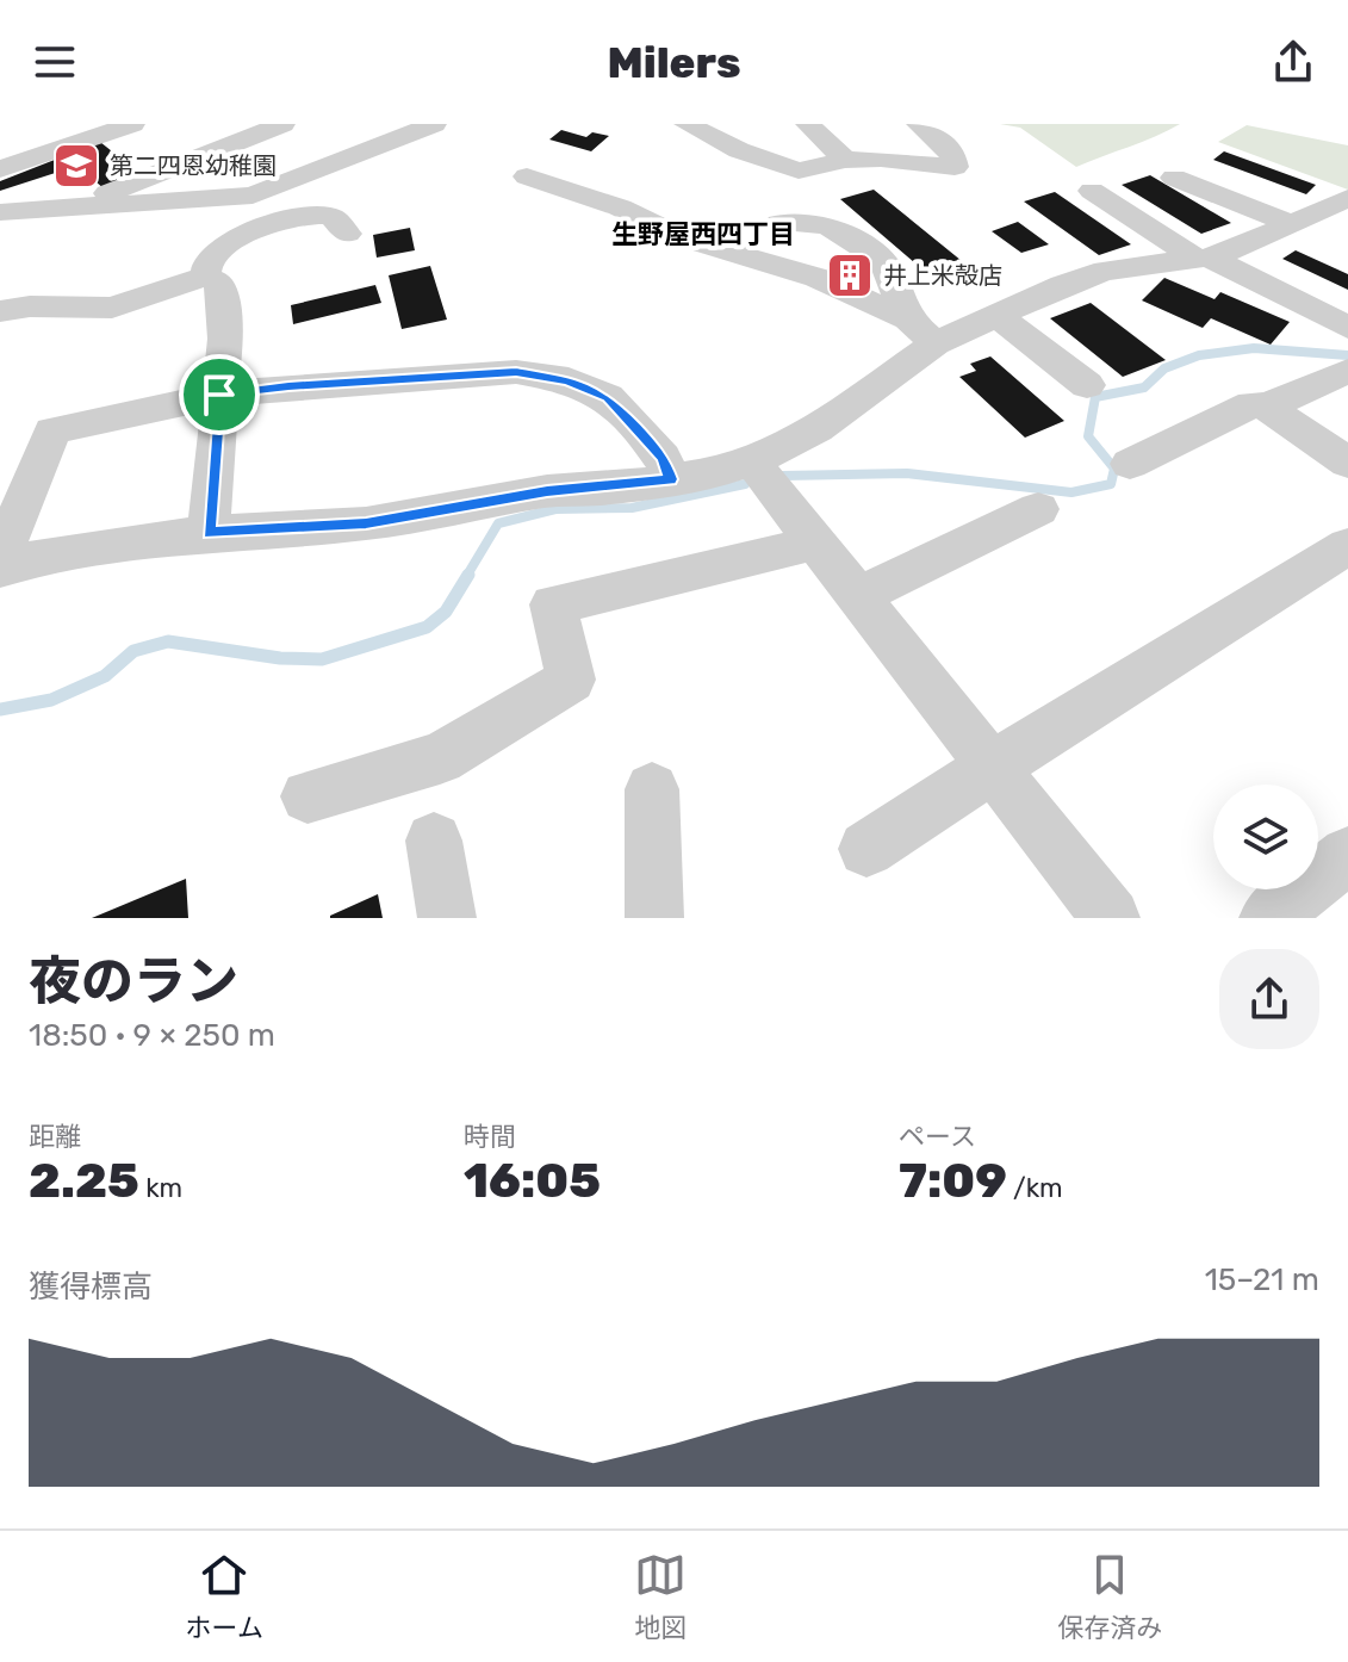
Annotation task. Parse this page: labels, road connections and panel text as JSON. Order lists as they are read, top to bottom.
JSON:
{
  "districts": ["生野屋西四丁目"],
  "places": {
    "school or university": ["第二四恩幼稚園"],
    "building": ["井上米殻店"]
  },
  "page": {
    "header": "Milers",
    "heading": ["夜のラン", "18:50 · 9 × 250 m"],
    "stats": [
      ["距離", "2.25 km"],
      ["時間", "16:05"],
      ["ペース", "7:09 /km"]
    ],
    "chart": ["獲得標高", "15–21 m"],
    "tabs": ["ホーム", "地図", "保存済み"]
  }
}
